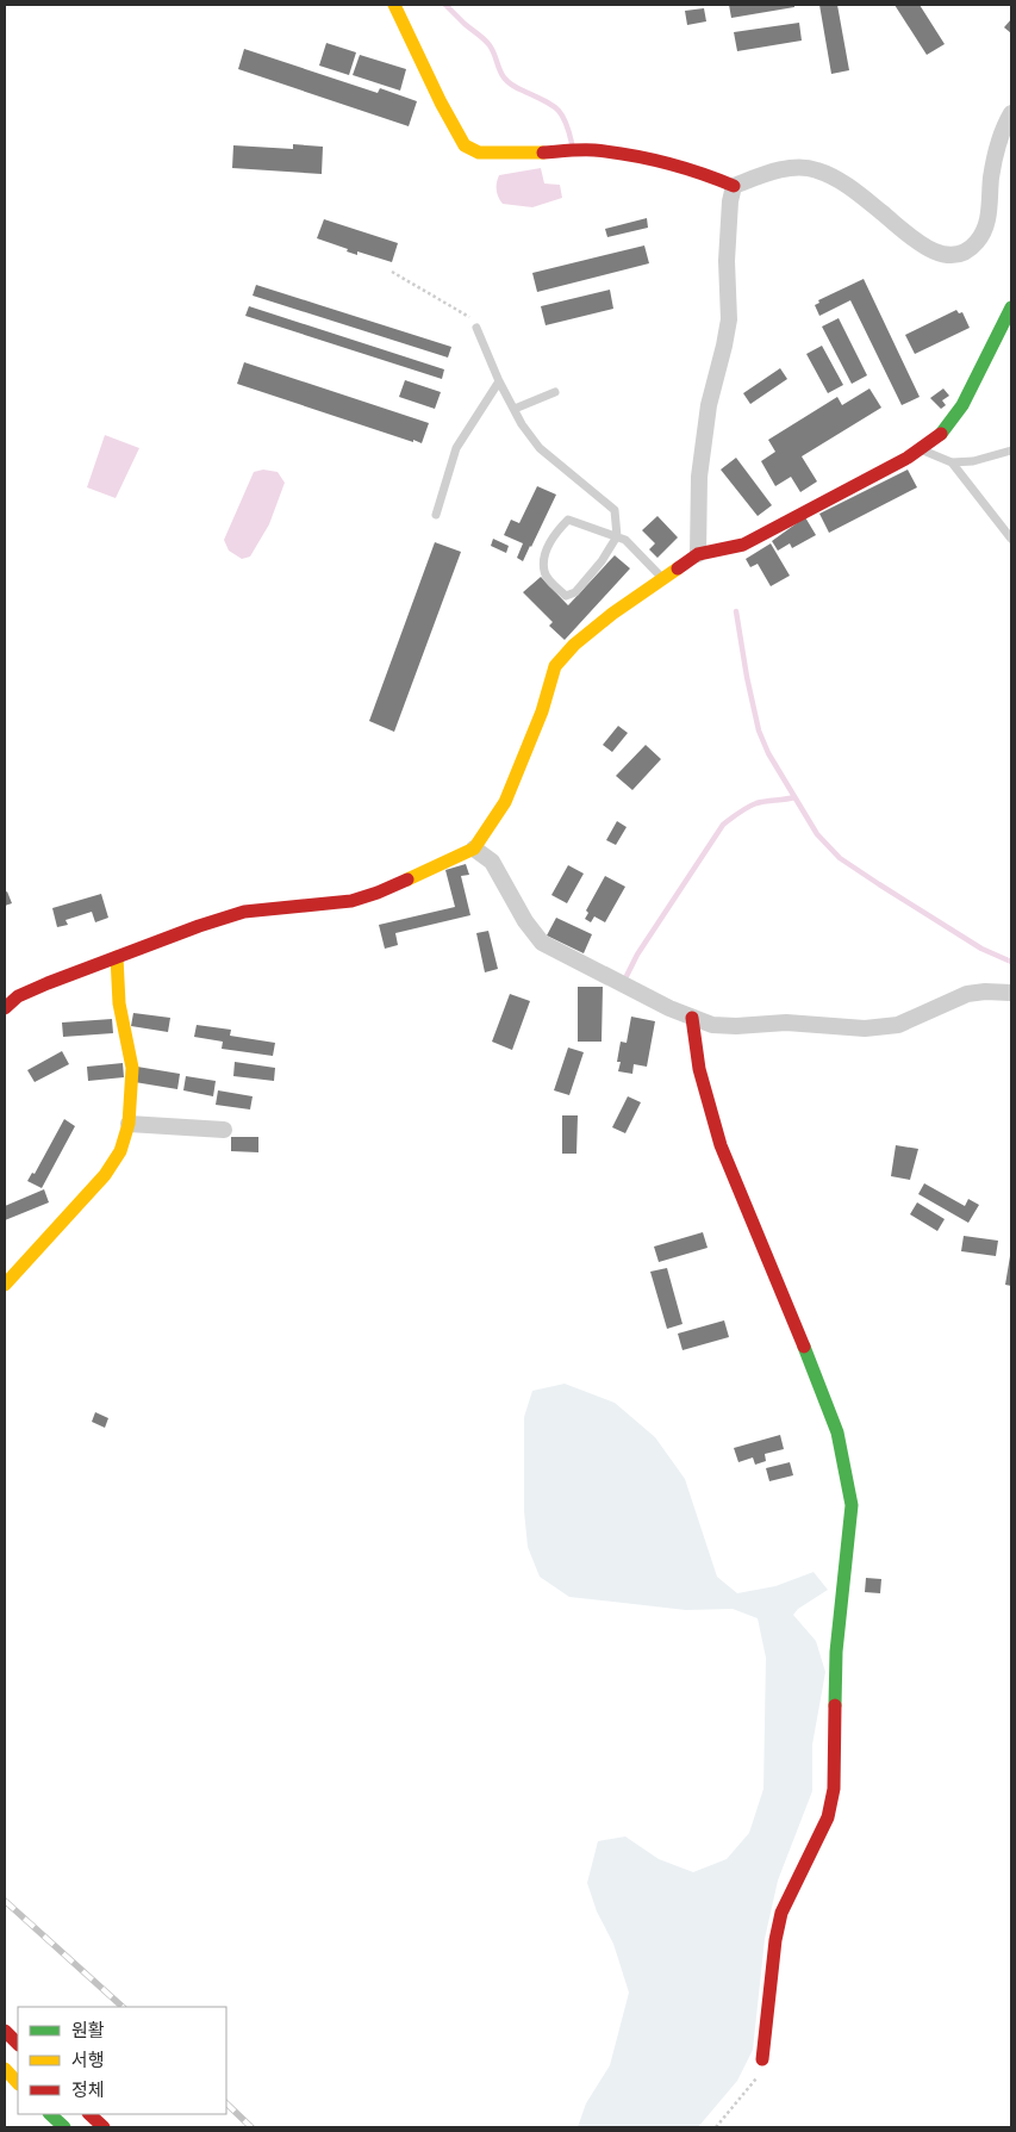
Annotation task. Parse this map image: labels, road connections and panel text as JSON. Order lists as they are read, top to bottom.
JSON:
{
  "legend": ["원활", "서행", "정체"]
}
